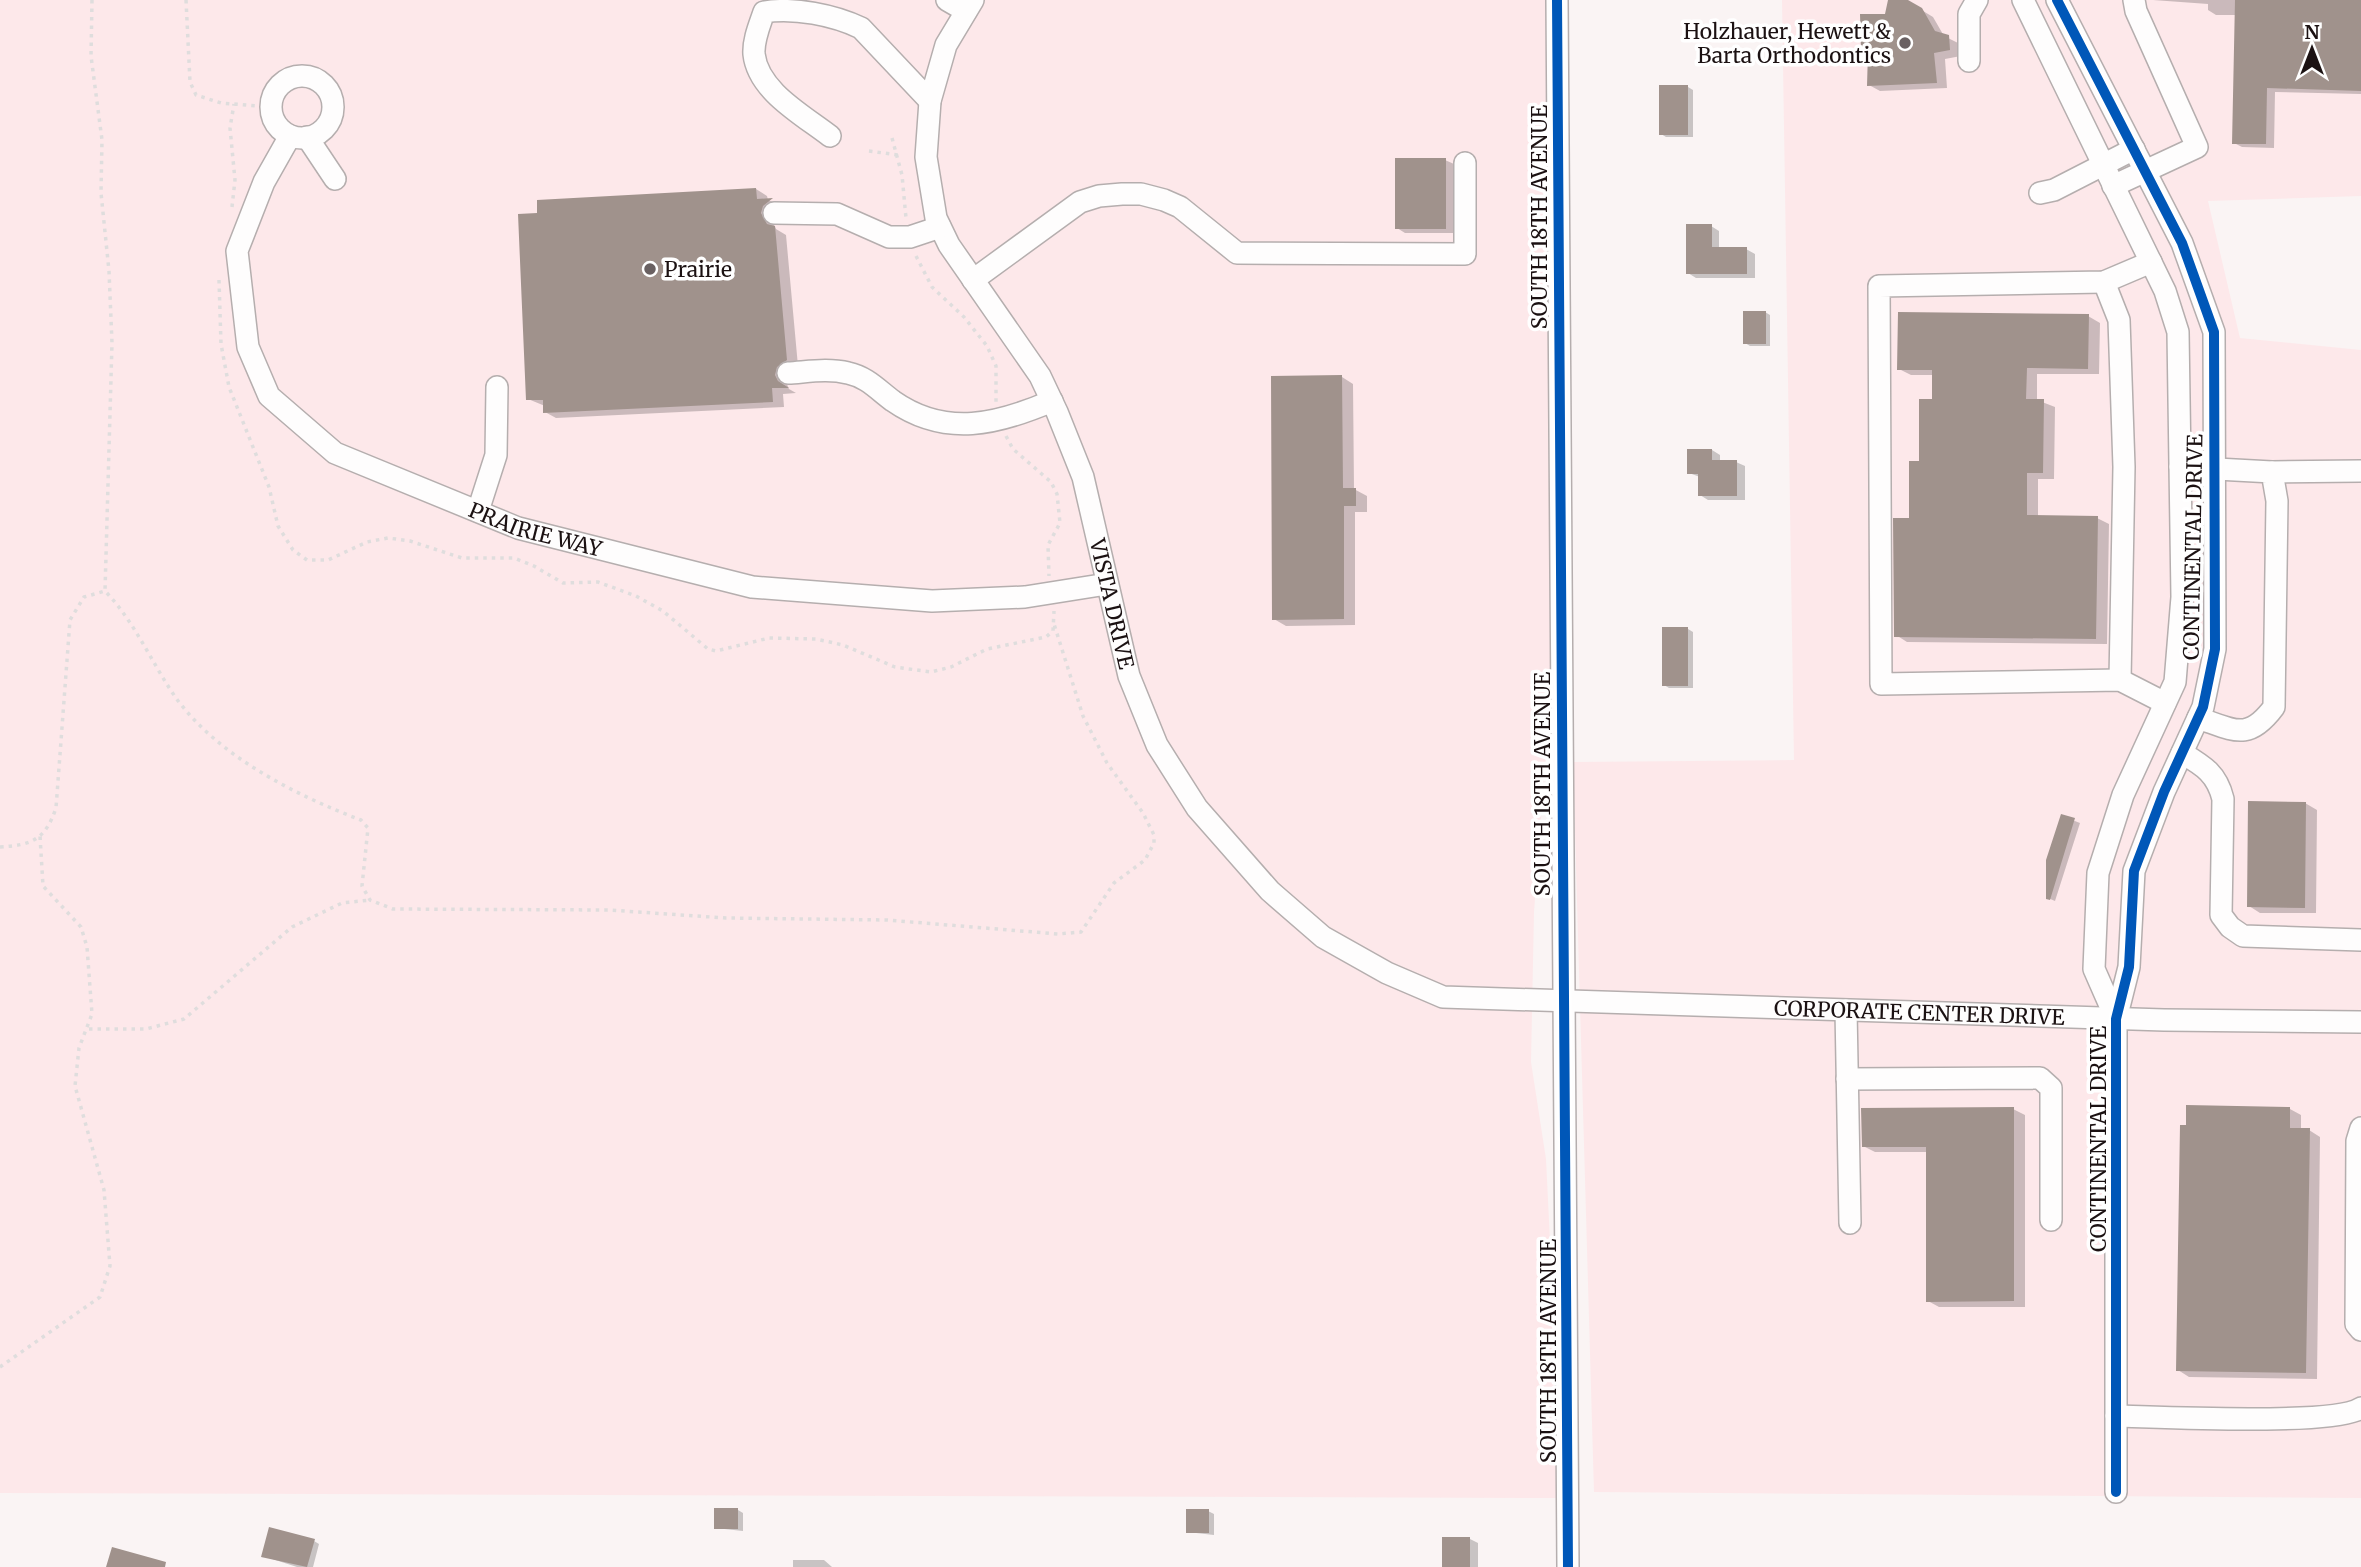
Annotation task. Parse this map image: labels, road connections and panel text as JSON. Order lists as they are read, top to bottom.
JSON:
{
  "streets": {
    "street": [
      "SOUTH 18TH AVENUE",
      "PRAIRIE WAY",
      "CONTINENTAL DRIVE",
      "VISTA DRIVE",
      "CORPORATE CENTER DRIVE"
    ]
  },
  "crossings": [
    ["SOUTH 18TH AVENUE", "VISTA DRIVE"],
    ["SOUTH 18TH AVENUE", "CORPORATE CENTER DRIVE"],
    ["PRAIRIE WAY", "VISTA DRIVE"],
    ["CONTINENTAL DRIVE", "CORPORATE CENTER DRIVE"],
    ["VISTA DRIVE", "CORPORATE CENTER DRIVE"]
  ],
  "places": ["Holzhauer, Hewett & Barta Orthodontics", "Prairie"],
  "north": "top"
}
